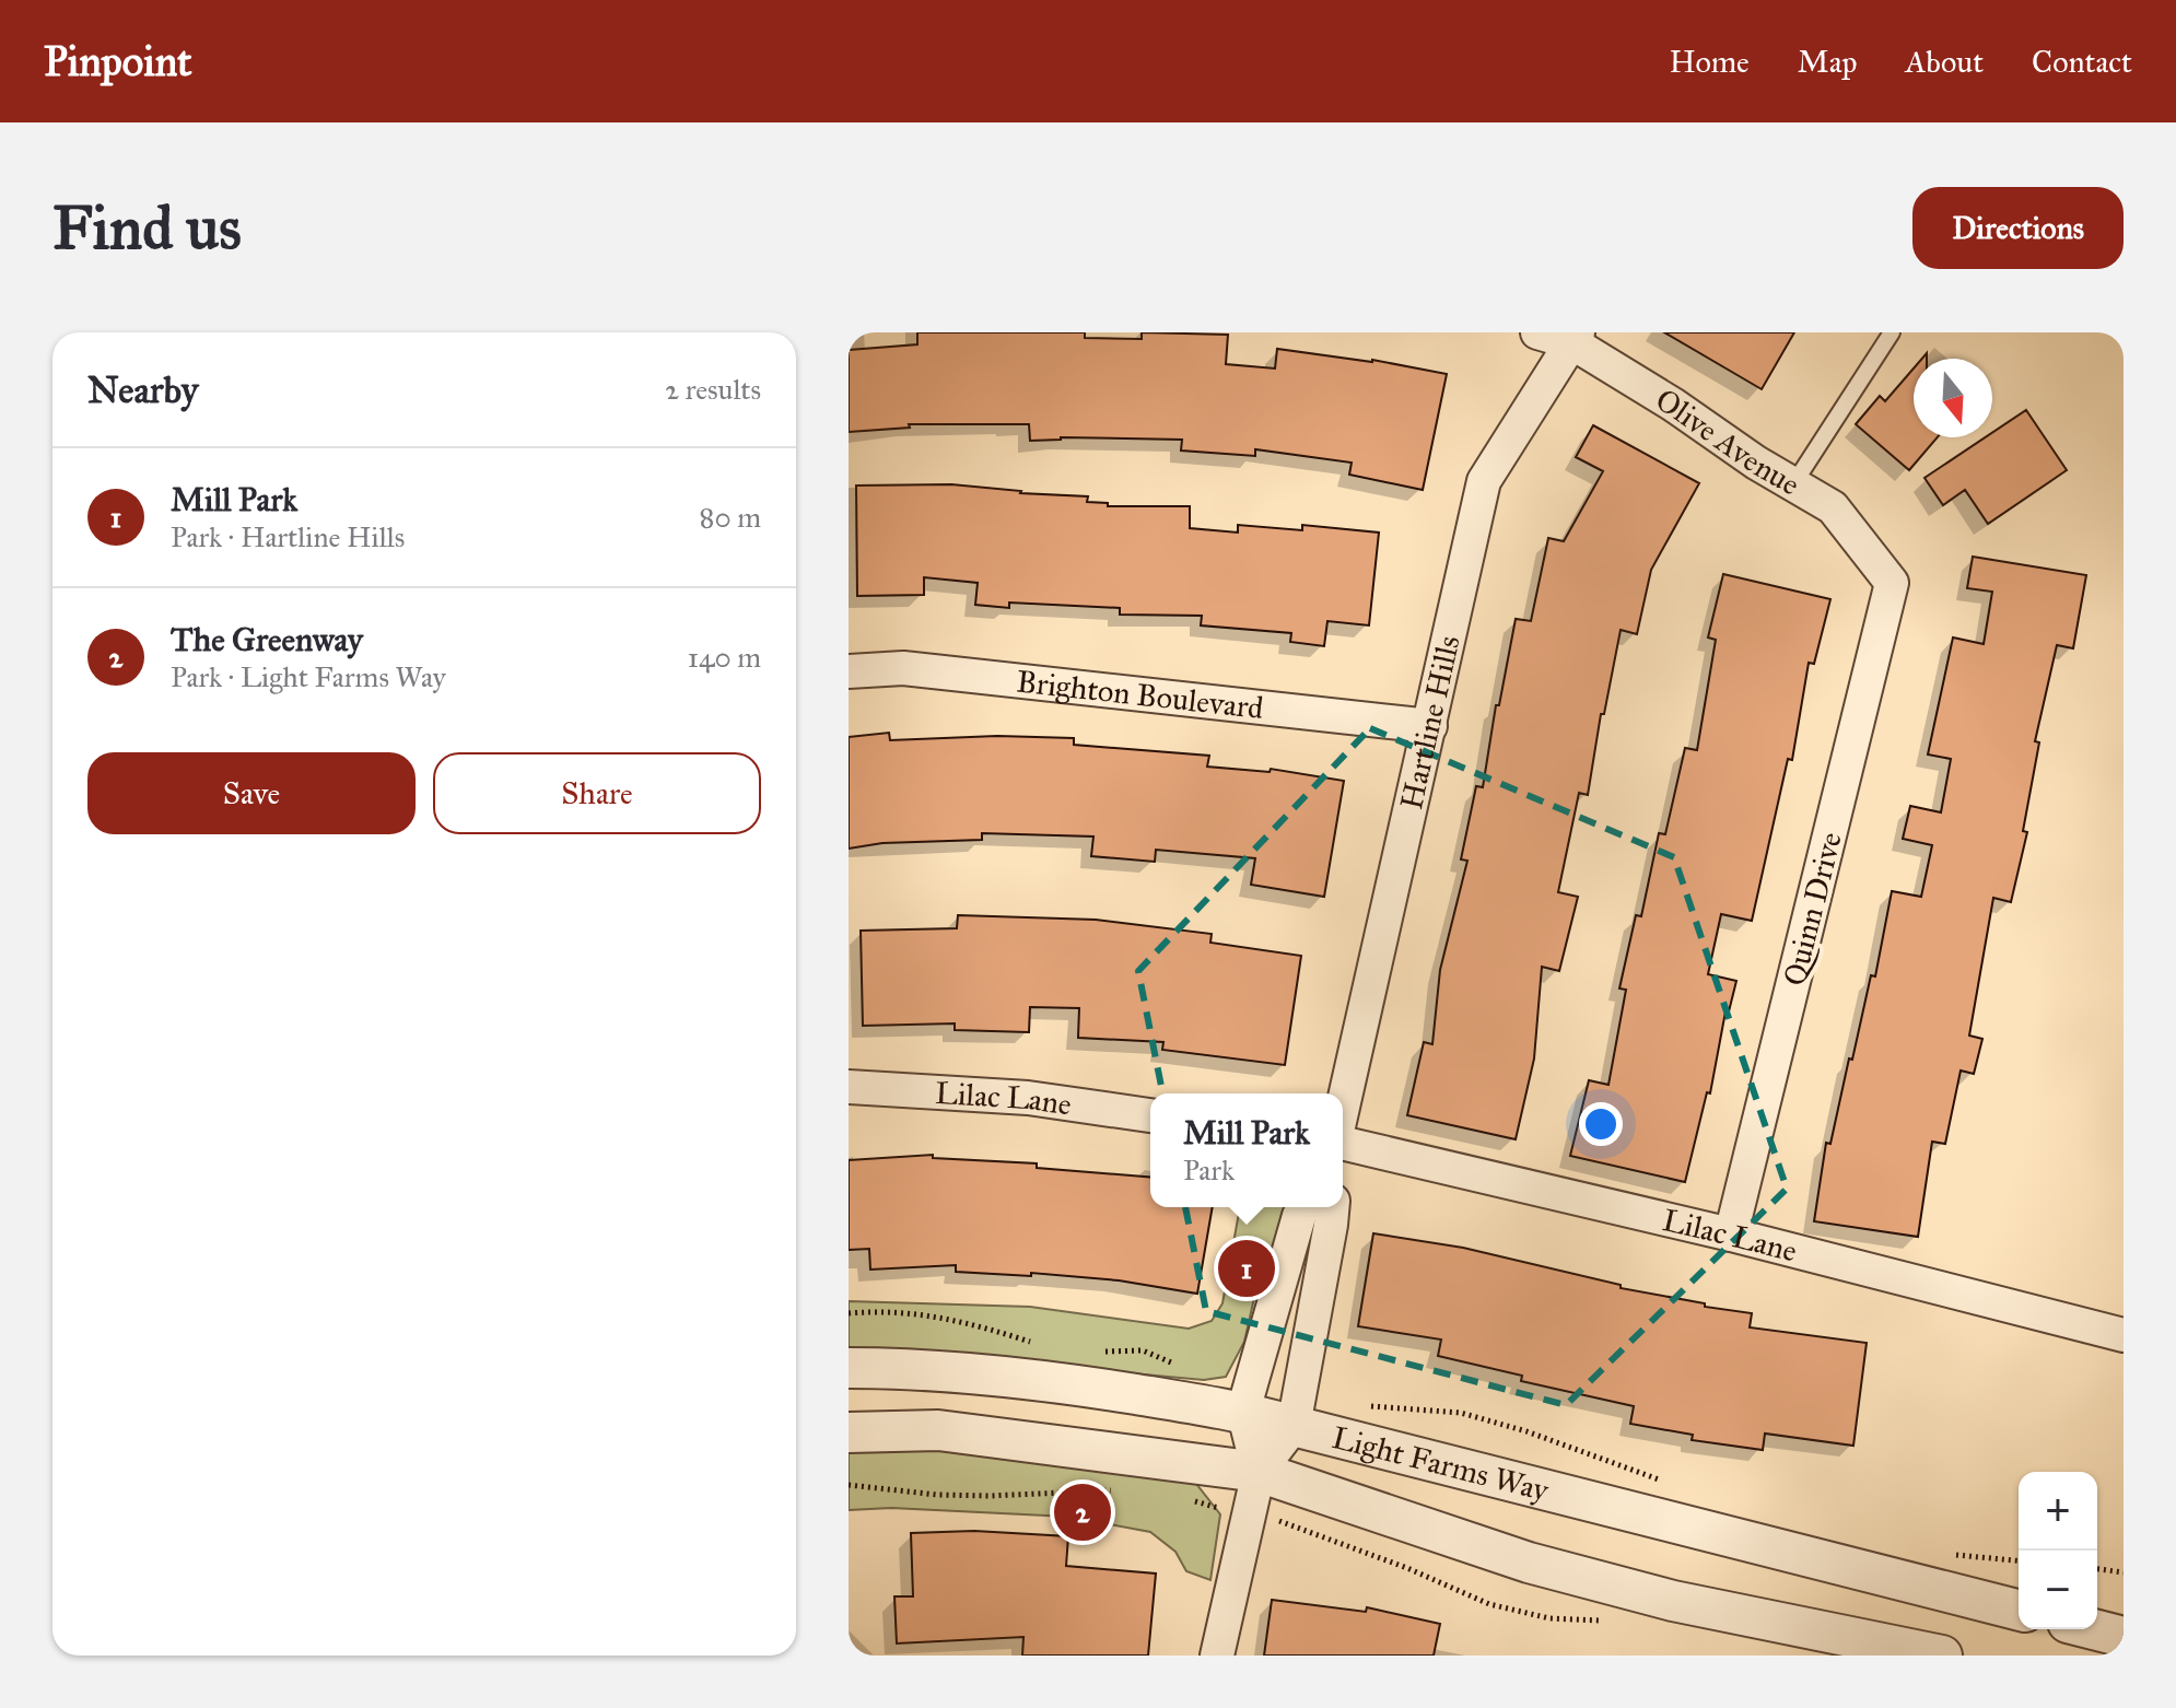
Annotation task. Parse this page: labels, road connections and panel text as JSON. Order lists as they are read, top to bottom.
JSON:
{
  "streets": {
    "street": [
      "Olive Avenue",
      "Brighton Boulevard",
      "Hartline Hills",
      "Quinn Drive",
      "Lilac Lane",
      "Light Farms Way"
    ]
  },
  "crossings": [
    ["Olive Avenue", "Hartline Hills"],
    ["Olive Avenue", "Quinn Drive"],
    ["Brighton Boulevard", "Hartline Hills"],
    ["Quinn Drive", "Lilac Lane"]
  ],
  "north": "bottom",
  "page": {
    "header": "Pinpoint",
    "nav": [
      "Home",
      "Map",
      "About",
      "Contact"
    ],
    "buttons": [
      "Directions",
      ["Save", "Share"]
    ],
    "title": "Find us",
    "heading": ["Nearby", "2 results"],
    "list": [
      {
        "mark": "1",
        "name": "Mill Park",
        "note": "Park · Hartline Hills",
        "value": "80 m"
      },
      {
        "mark": "2",
        "name": "The Greenway",
        "note": "Park · Light Farms Way",
        "value": "140 m"
      }
    ],
    "popup": ["Mill Park", "Park"],
    "pins": ["1", "2"],
    "map_buttons": ["+", "−"]
  }
}
